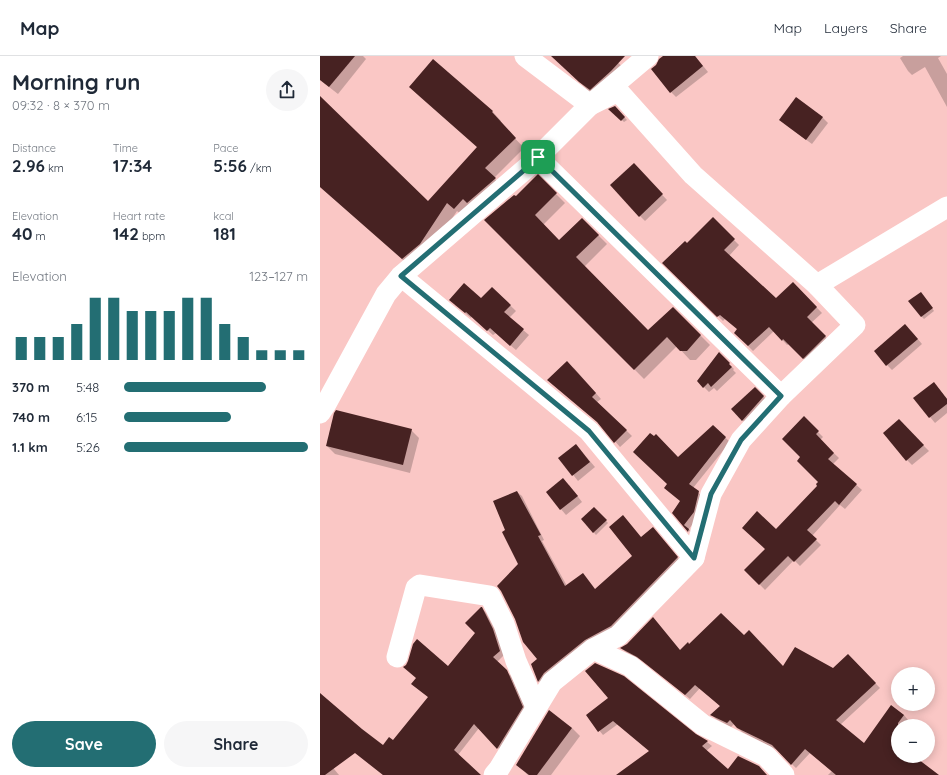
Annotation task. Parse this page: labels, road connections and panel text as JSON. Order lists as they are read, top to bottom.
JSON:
{
  "page": {
    "header": "Map",
    "nav": ["Map", "Layers", "Share"],
    "heading": ["Morning run", "09:32 · 8 × 370 m"],
    "stats": [
      ["Distance", "2.96 km"],
      ["Time", "17:34"],
      ["Pace", "5:56 /km"],
      ["Elevation", "40 m"],
      ["Heart rate", "142 bpm"],
      ["kcal", "181"]
    ],
    "chart": ["Elevation", "123–127 m"],
    "list": [
      {
        "name": "370 m",
        "note": "5:48"
      },
      {
        "name": "740 m",
        "note": "6:15"
      },
      {
        "name": "1.1 km",
        "note": "5:26"
      }
    ],
    "map_buttons": ["+", "−"],
    "buttons": ["Save", "Share"]
  }
}
